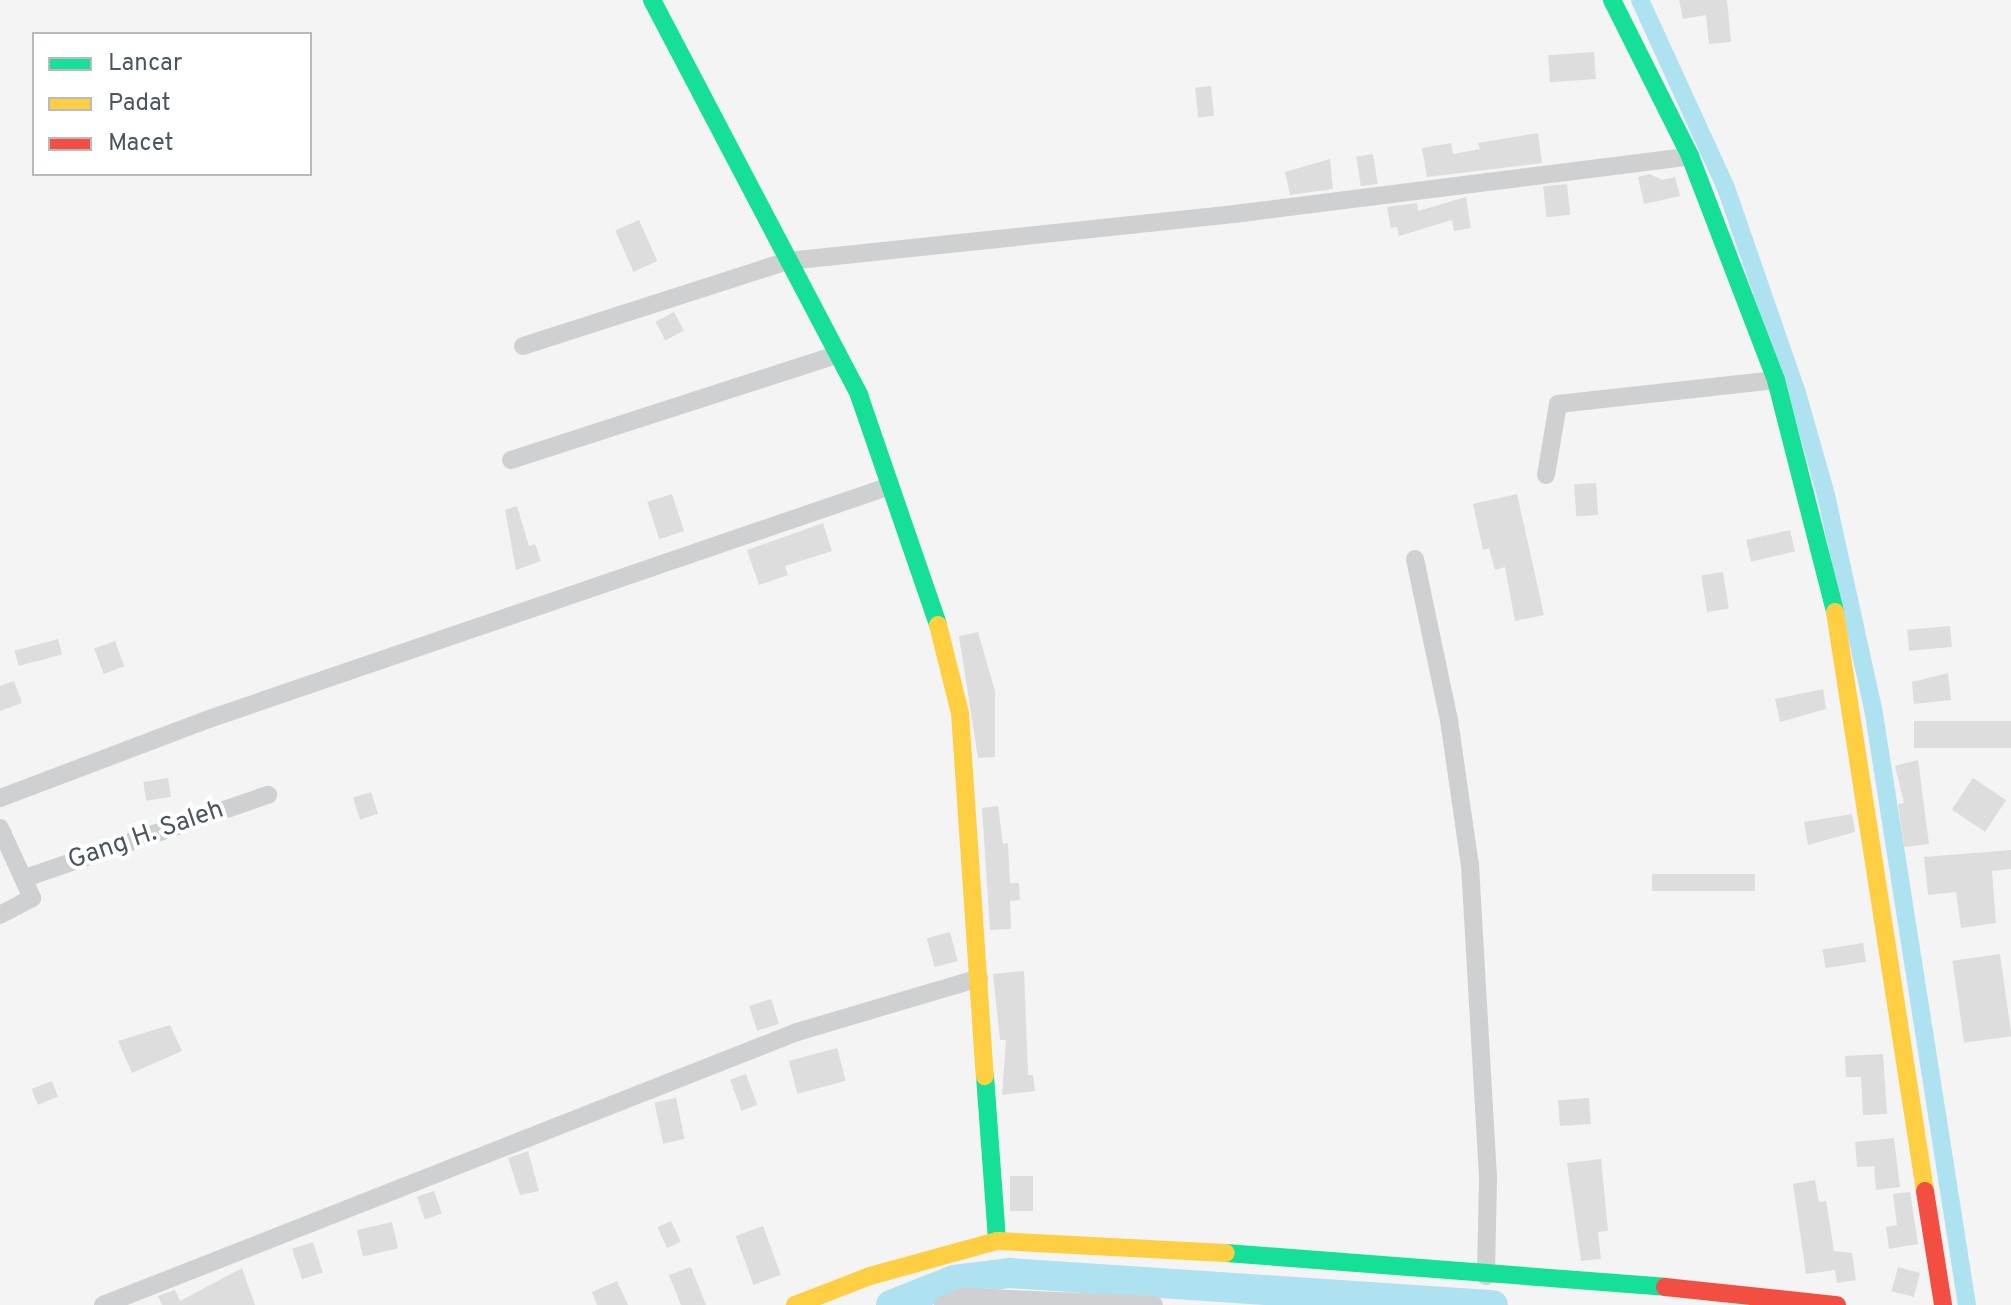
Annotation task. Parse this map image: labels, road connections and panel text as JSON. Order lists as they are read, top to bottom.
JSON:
{
  "streets": {
    "street": ["Gang H. Saleh"]
  },
  "legend": ["Lancar", "Padat", "Macet"]
}
